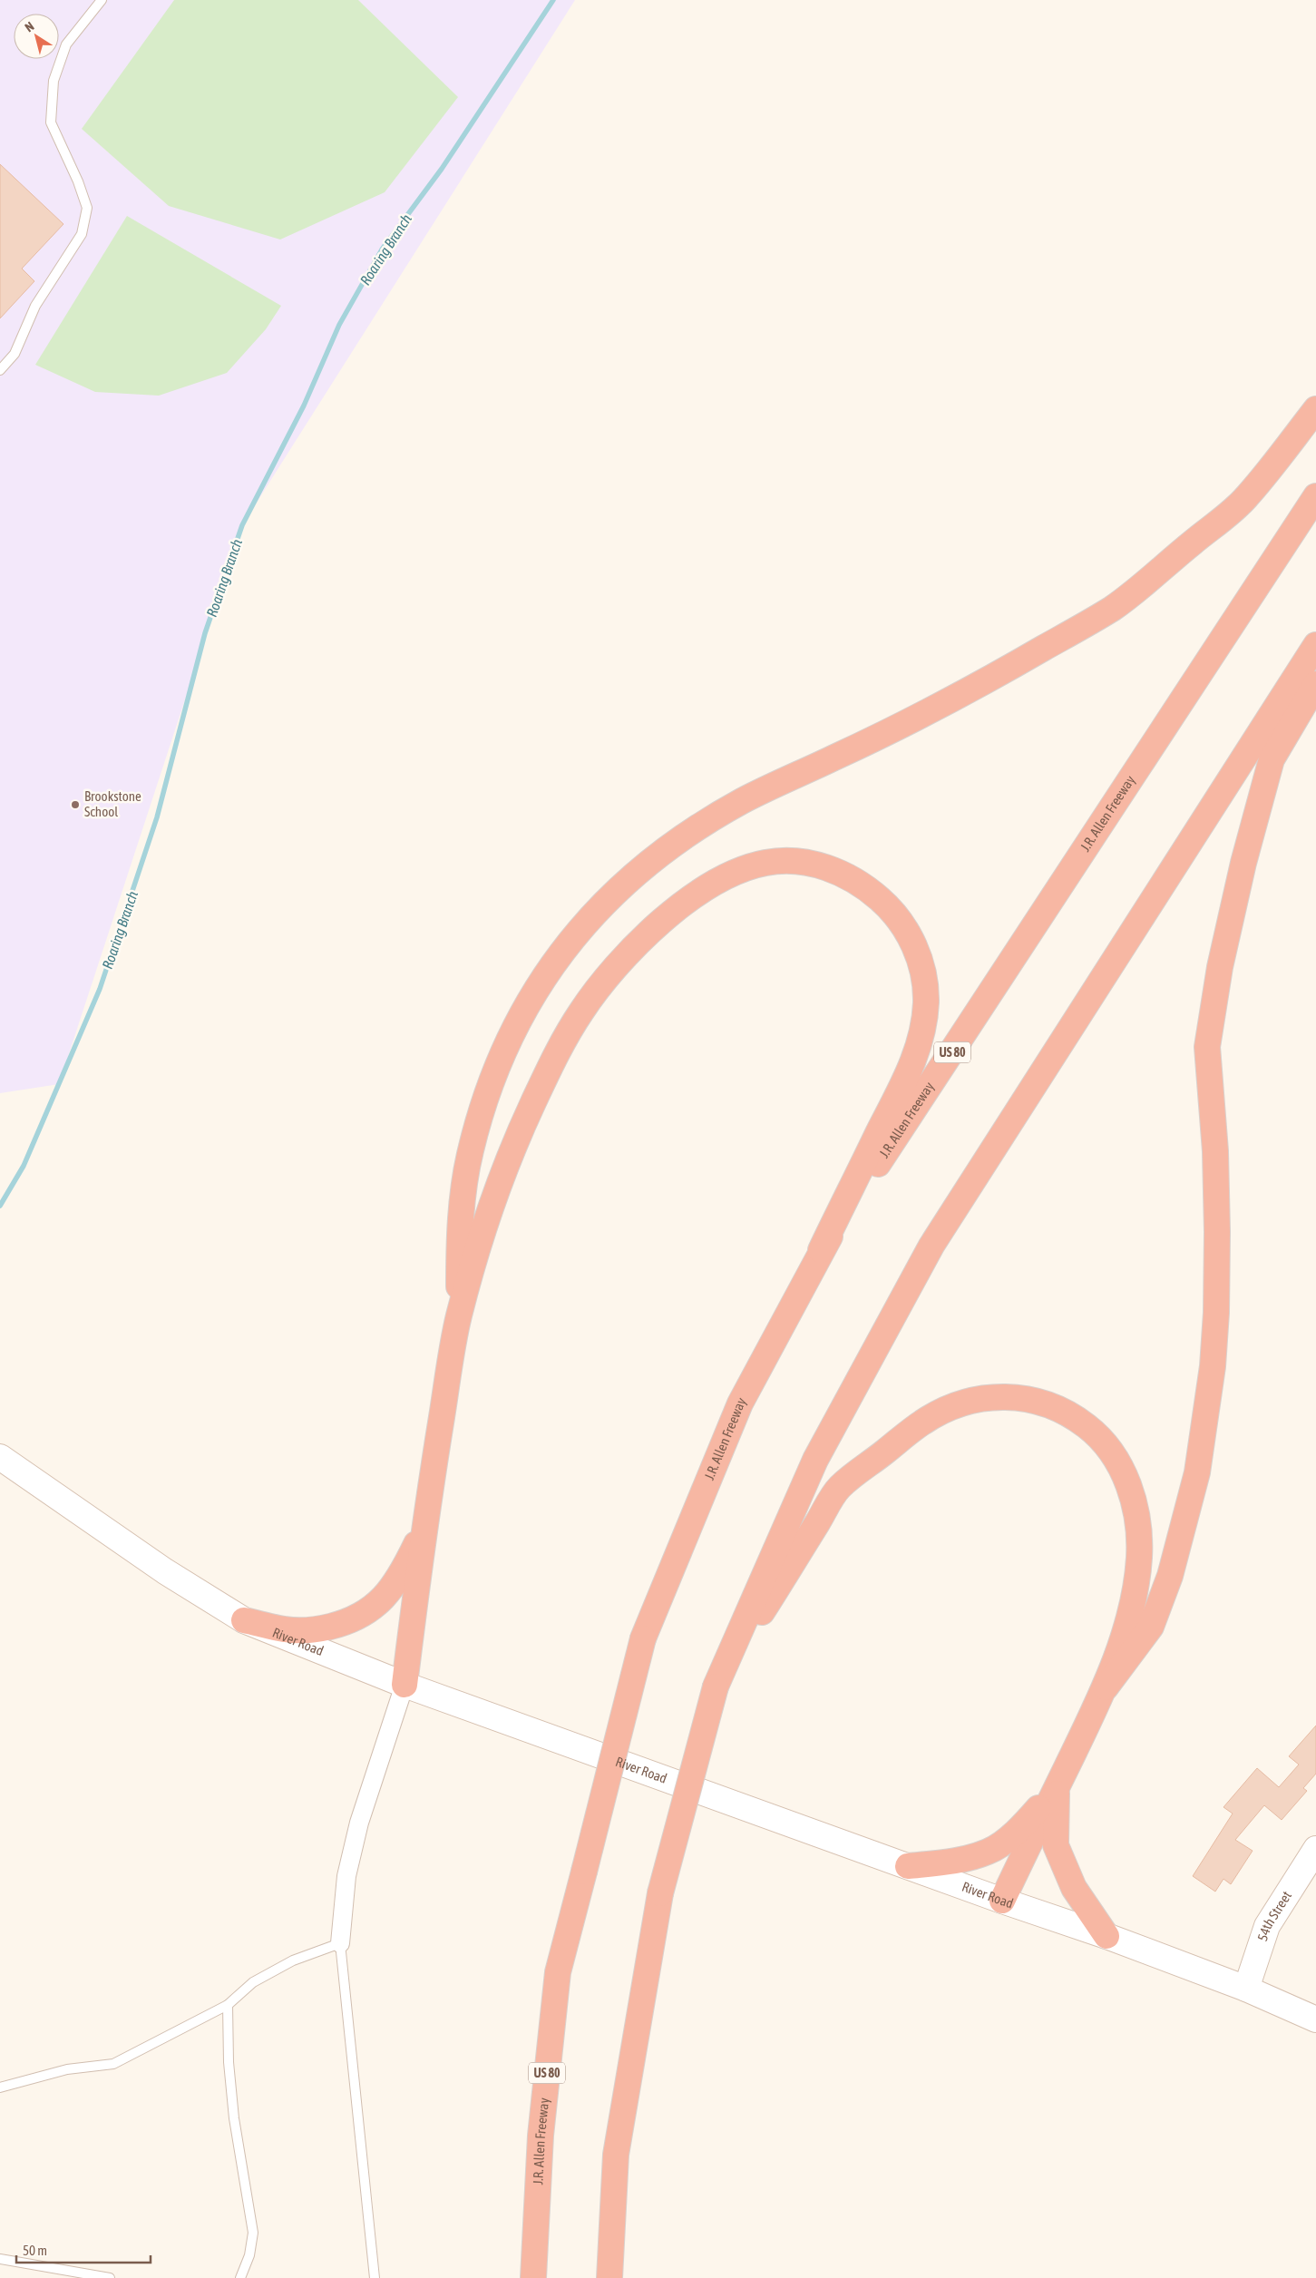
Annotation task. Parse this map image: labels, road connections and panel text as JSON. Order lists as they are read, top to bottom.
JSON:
{
  "streets": {
    "highway": ["J.R. Allen Freeway", "US 80"],
    "main road": ["River Road", "54th Street"]
  },
  "crossings": [
    ["River Road", "54th Street"]
  ],
  "water": ["Roaring Branch"],
  "places": ["Brookstone School"],
  "scale_bar": "50 m",
  "north": "top left"
}
